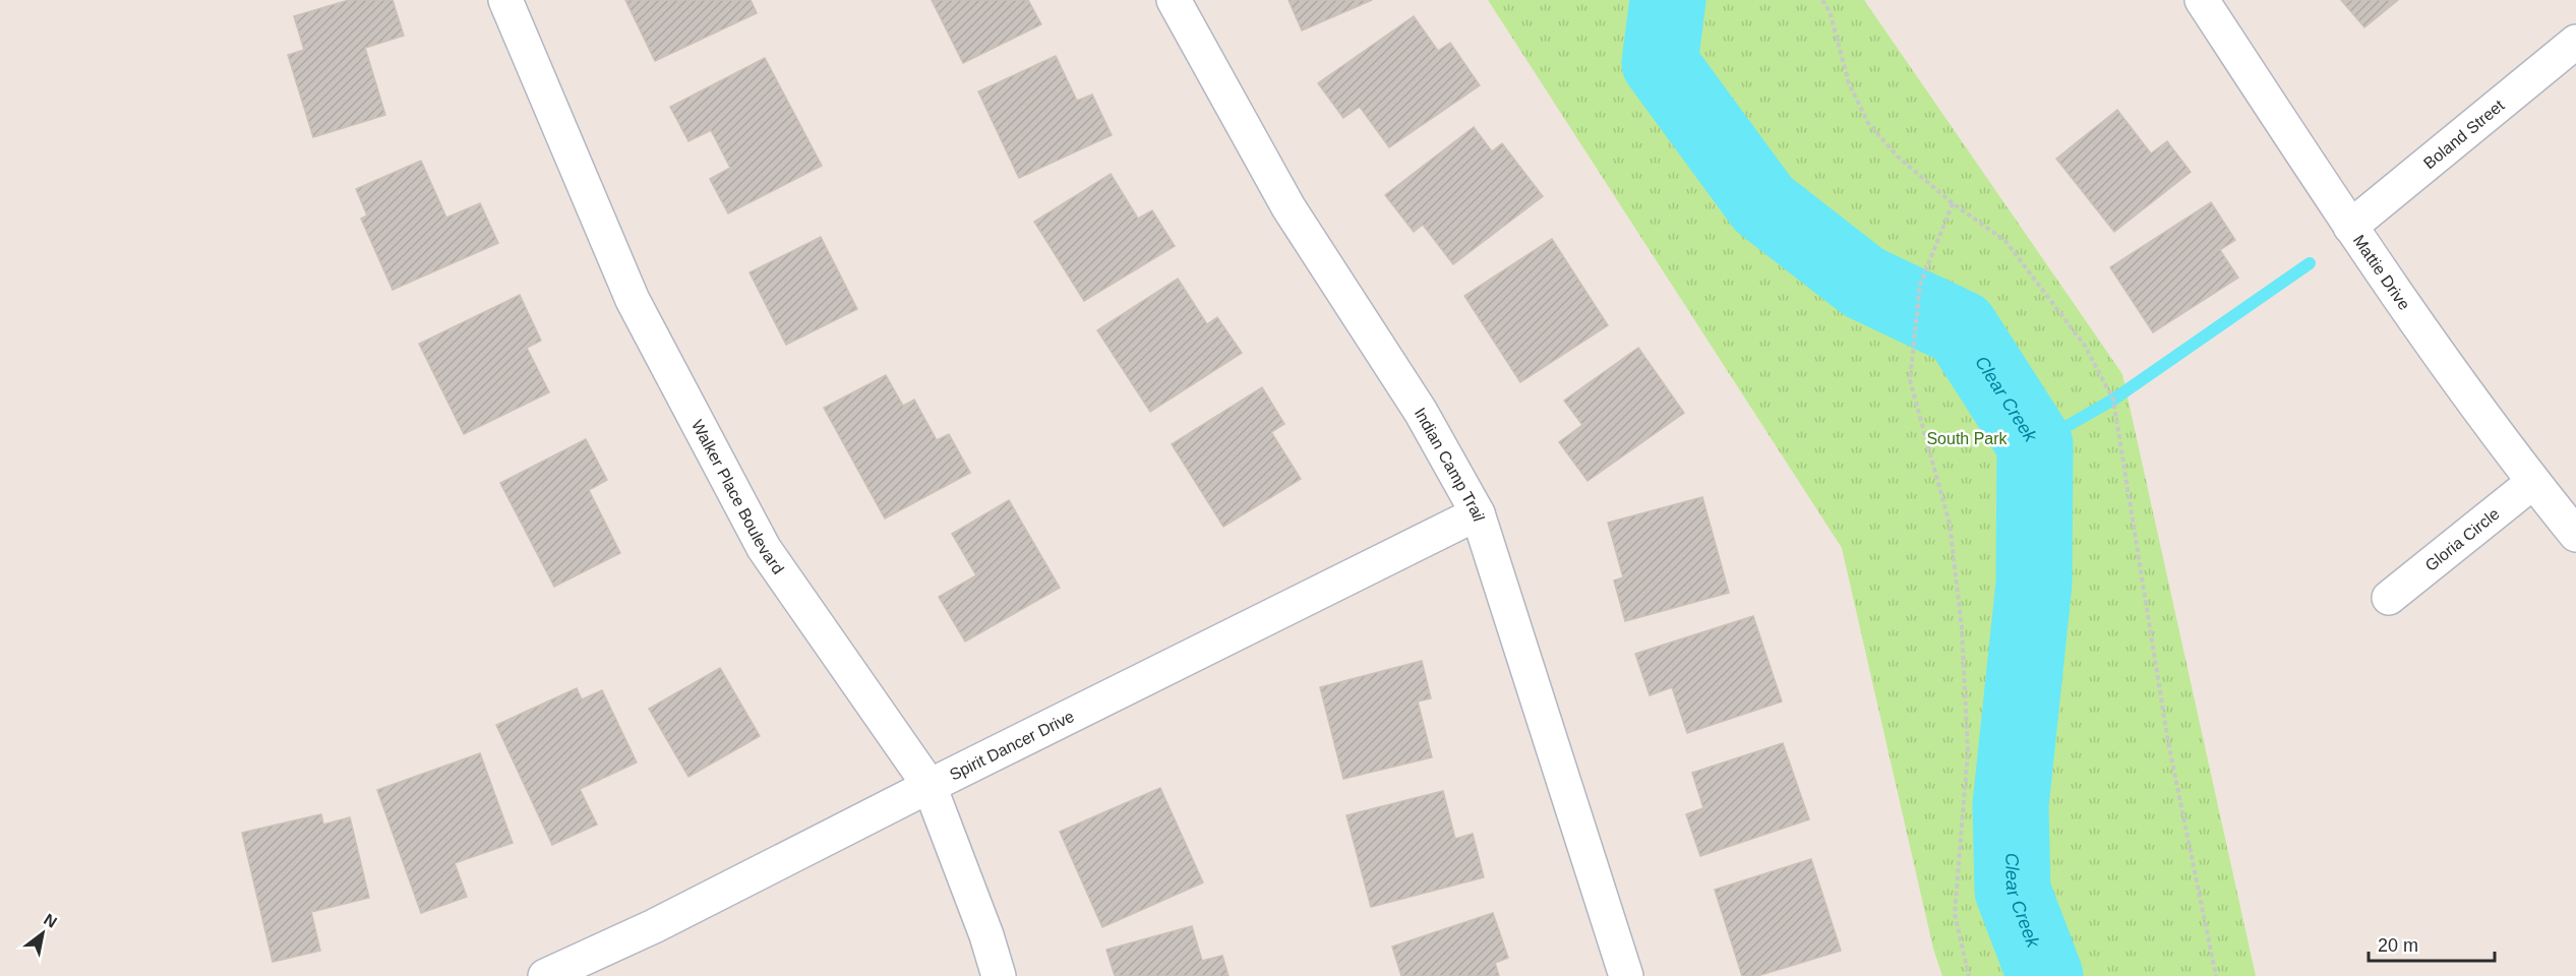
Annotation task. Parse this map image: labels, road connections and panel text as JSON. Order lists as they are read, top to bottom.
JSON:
{
  "streets": {
    "street": [
      "Boland Street",
      "Mattie Drive",
      "Indian Camp Trail",
      "Walker Place Boulevard",
      "Gloria Circle",
      "Spirit Dancer Drive"
    ]
  },
  "crossings": [
    ["Boland Street", "Mattie Drive"],
    ["Mattie Drive", "Gloria Circle"],
    ["Indian Camp Trail", "Spirit Dancer Drive"],
    ["Walker Place Boulevard", "Spirit Dancer Drive"]
  ],
  "water": ["Clear Creek"],
  "parks": ["South Park"],
  "scale_bar": "20 m",
  "north": "top right"
}
